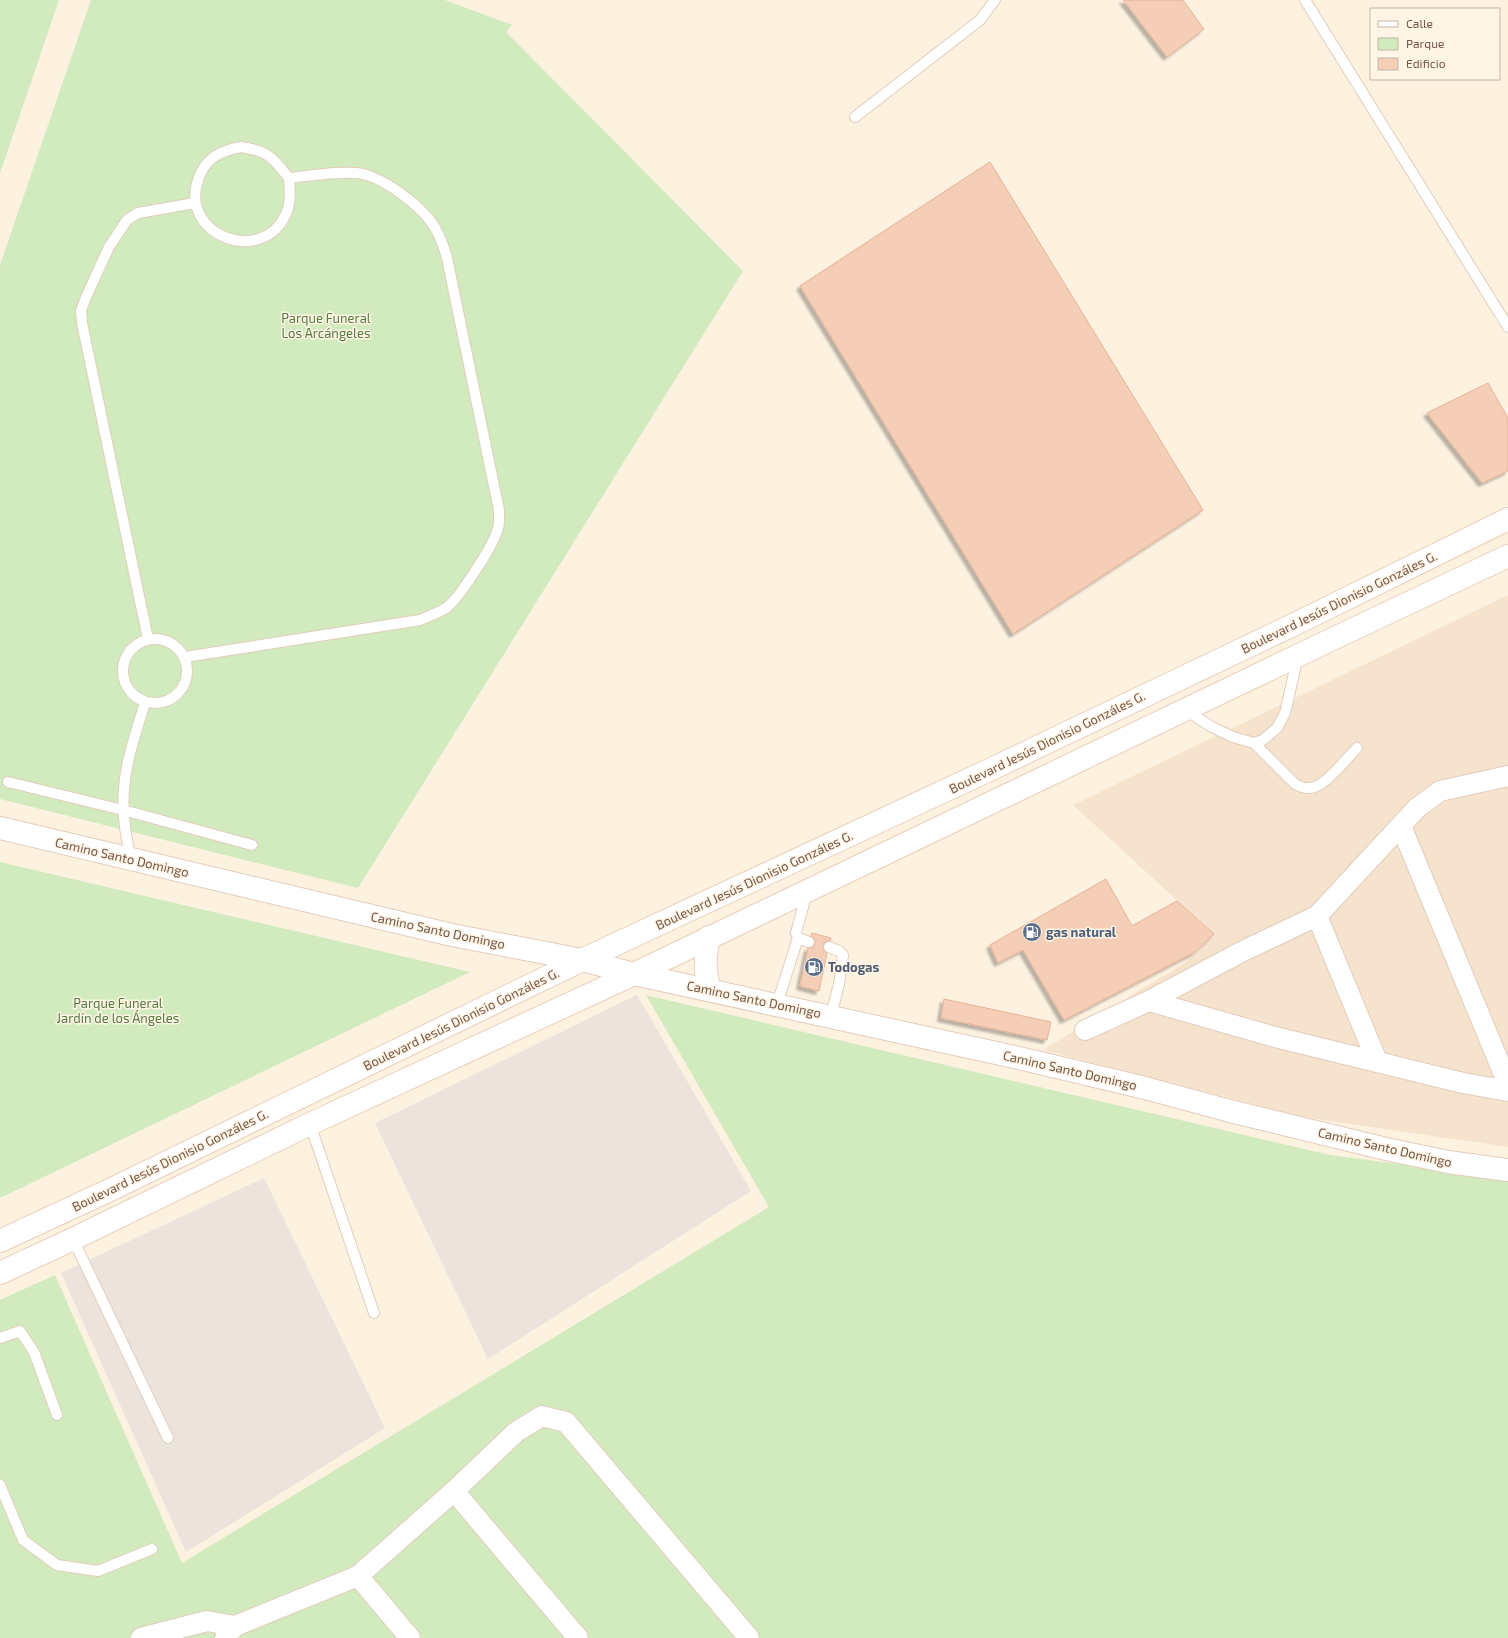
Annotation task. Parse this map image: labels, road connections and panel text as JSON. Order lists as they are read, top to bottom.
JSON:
{
  "streets": {
    "main road": ["Boulevard Jesús Dionisio Gonzáles G.", "Camino Santo Domingo"]
  },
  "crossings": [
    ["Boulevard Jesús Dionisio Gonzáles G.", "Camino Santo Domingo"]
  ],
  "parks": ["Parque Funeral Los Arcángeles", "Parque Funeral Jardín de los Ángeles"],
  "places": {
    "fuel station": ["gas natural", "Todogas"]
  },
  "legend": ["Calle", "Parque", "Edificio"]
}
